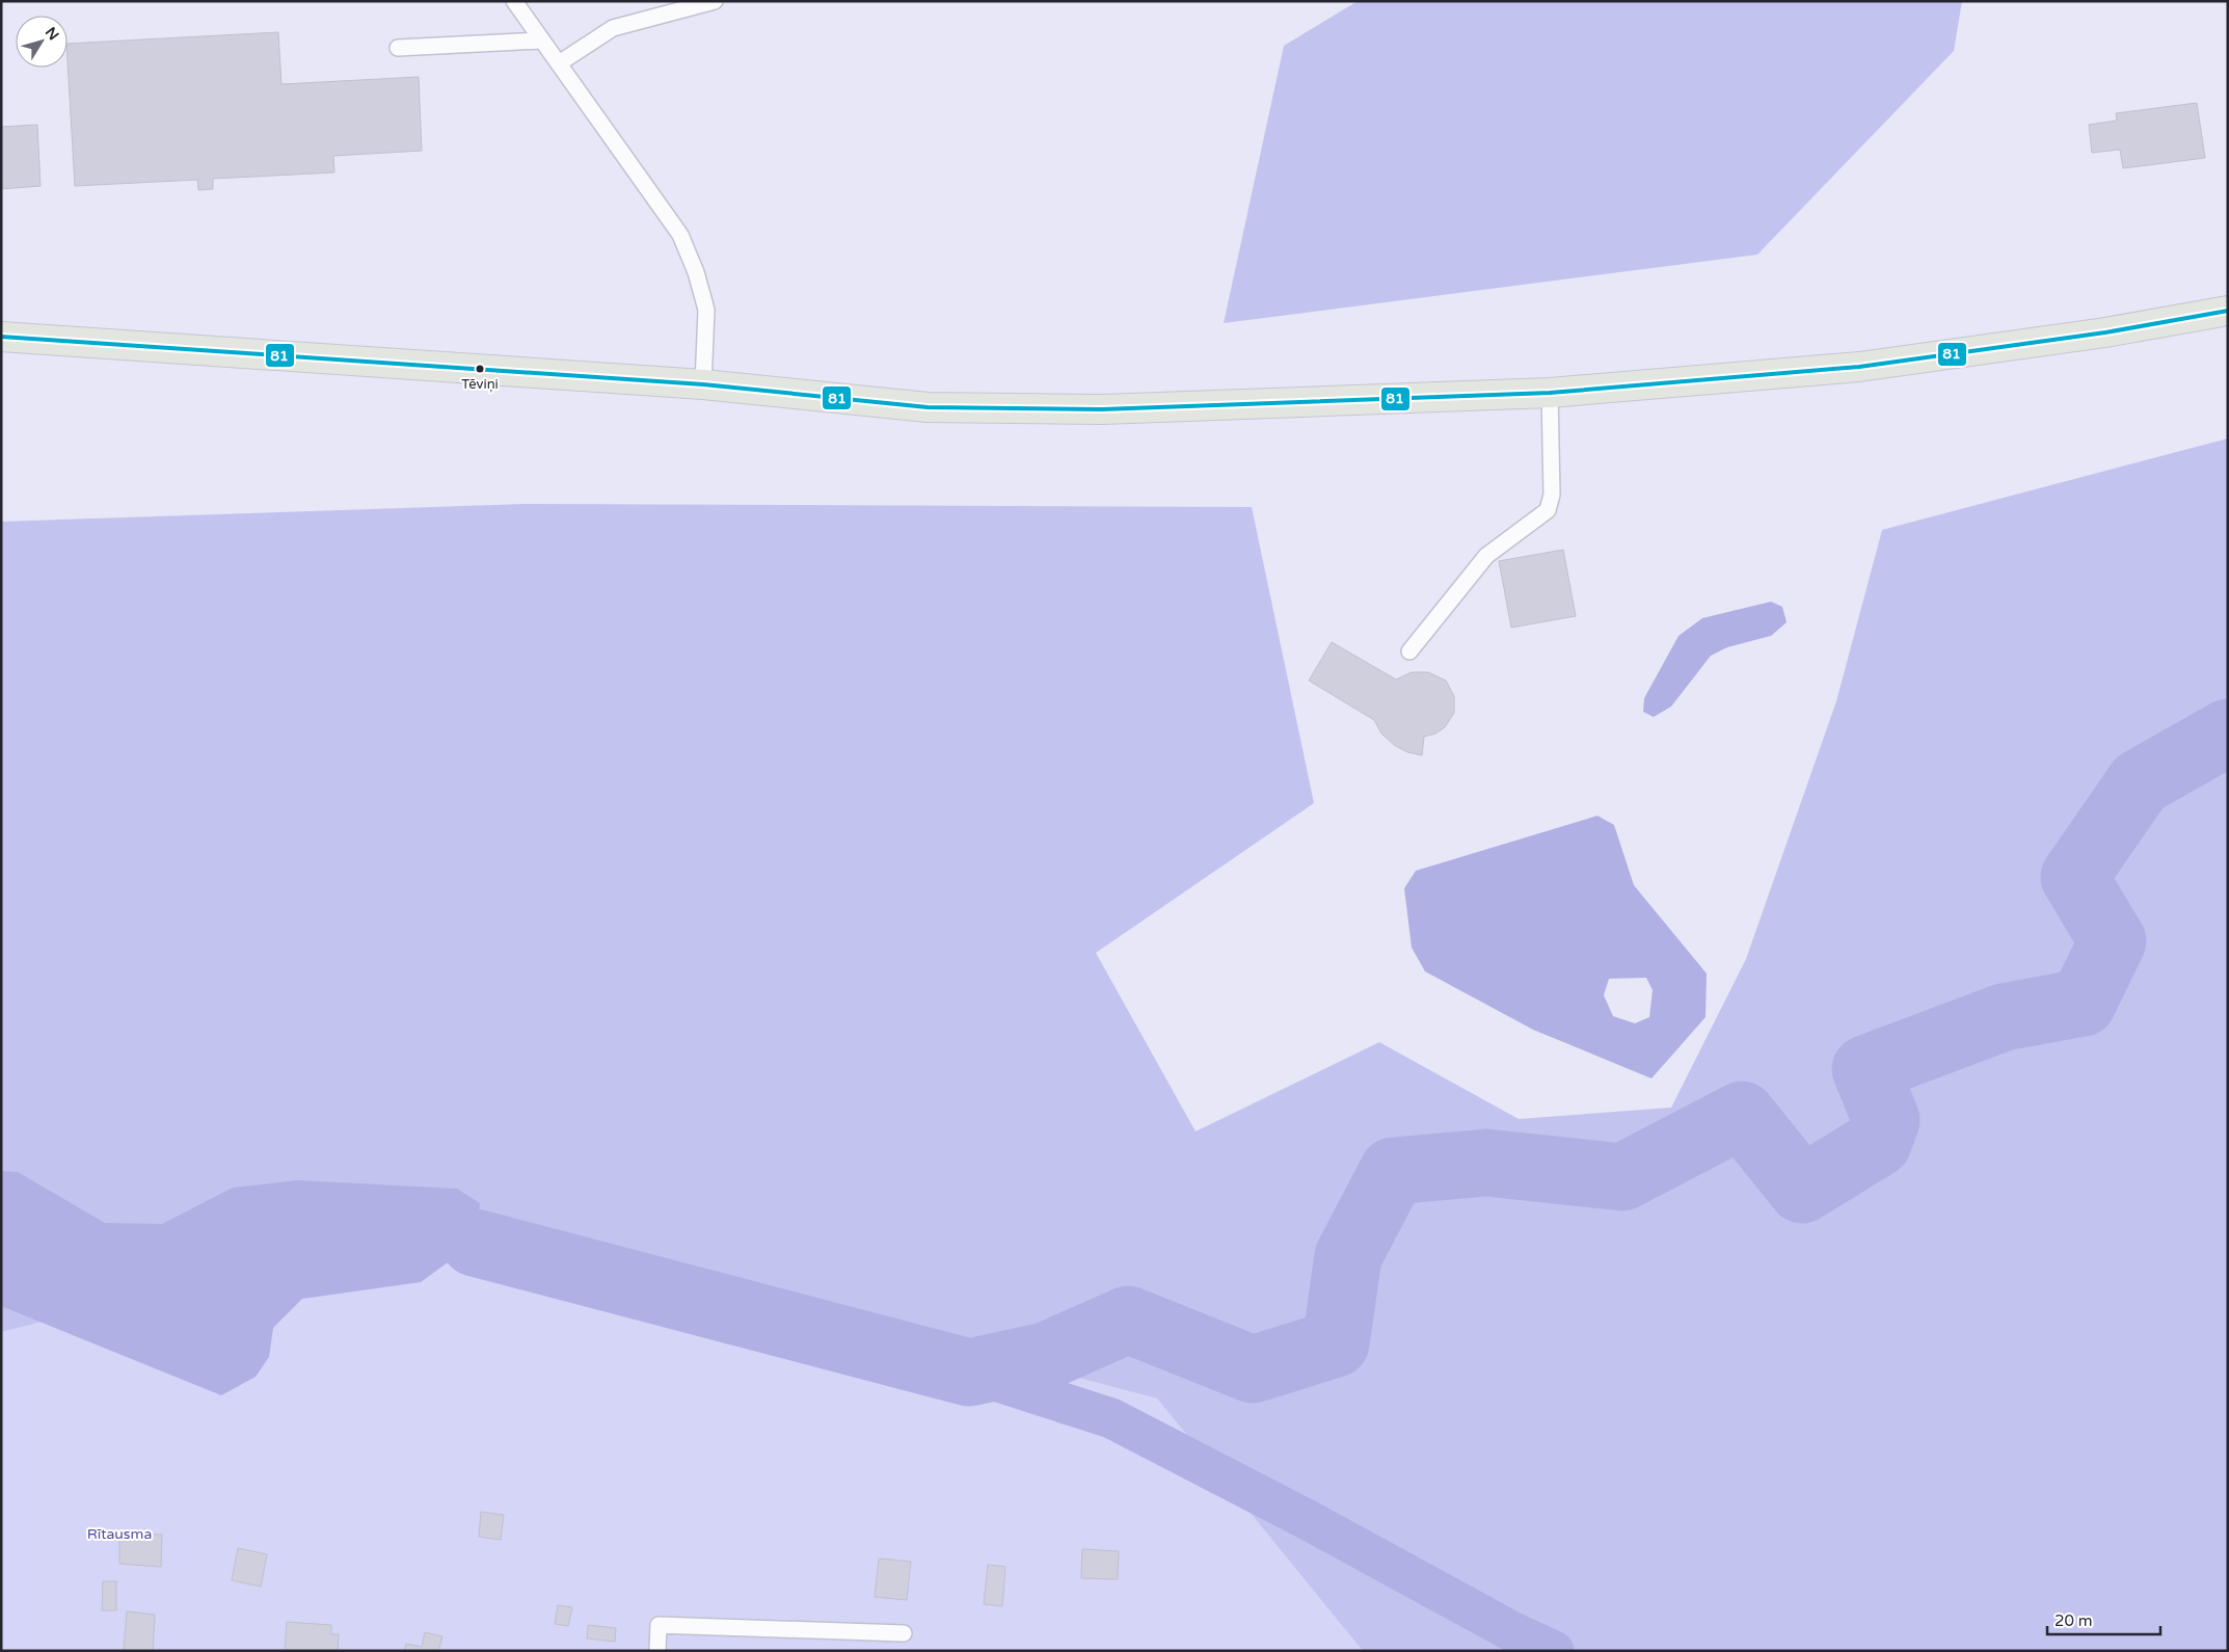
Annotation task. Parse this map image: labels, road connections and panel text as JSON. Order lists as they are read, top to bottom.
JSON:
{
  "parks": ["Rītausma"],
  "places": ["Tēviņi"],
  "lines": ["transit line 81"],
  "scale_bar": "20 m",
  "north": "top right"
}
